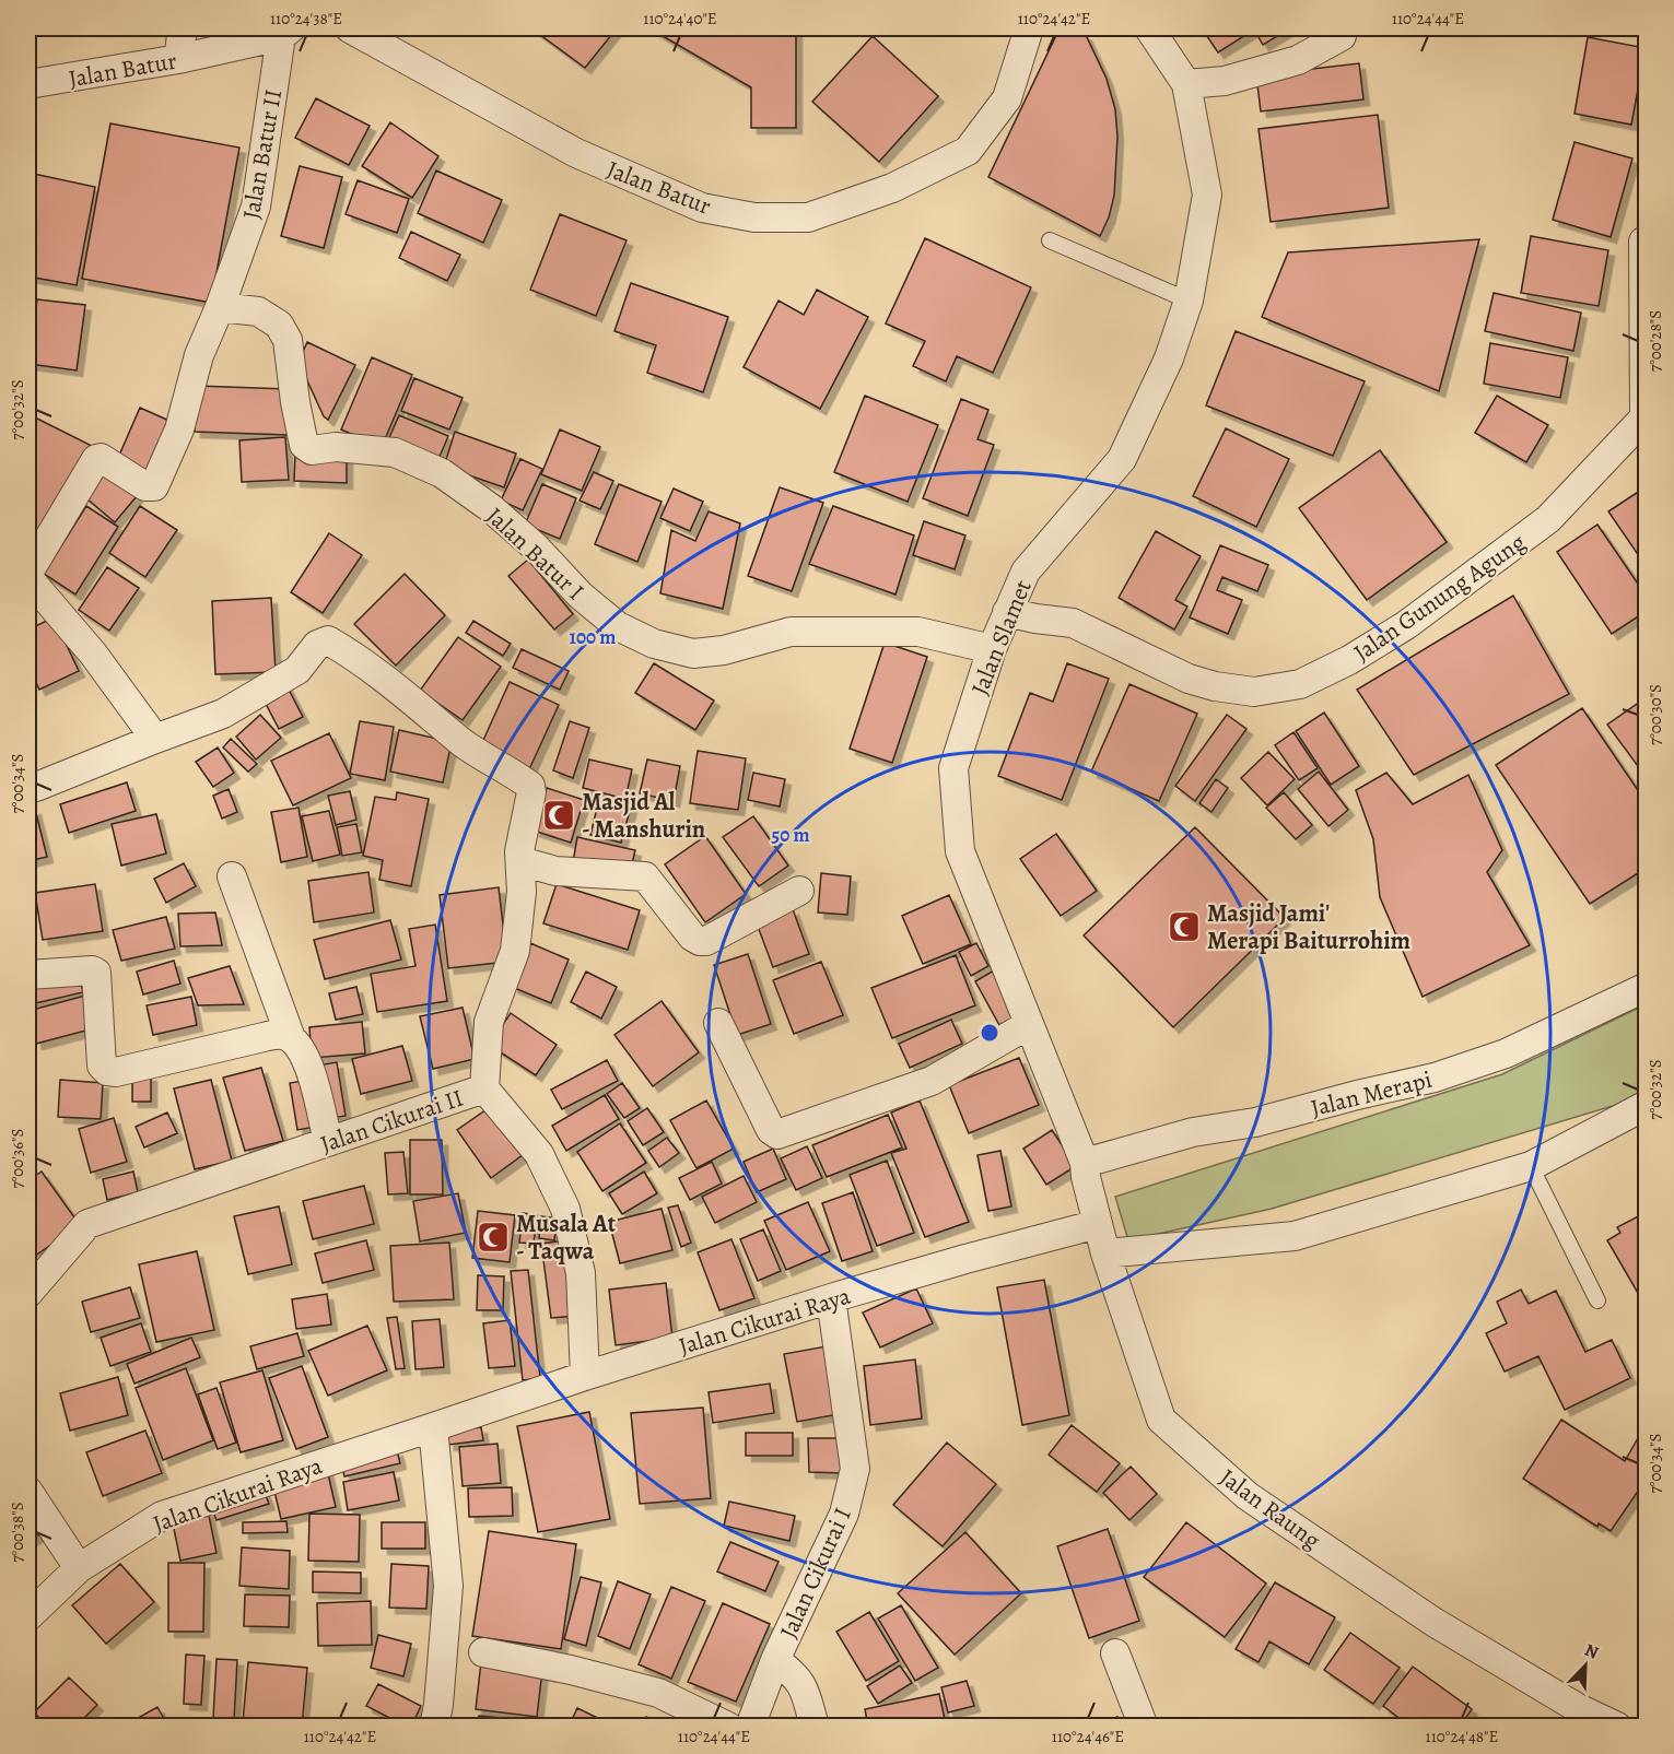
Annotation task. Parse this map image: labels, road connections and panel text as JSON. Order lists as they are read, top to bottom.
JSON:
{
  "streets": {
    "street": [
      "Jalan Batur",
      "Jalan Batur II",
      "Jalan Batur I",
      "Jalan Gunung Agung",
      "Jalan Slamet",
      "Jalan Merapi",
      "Jalan Cikurai II",
      "Jalan Cikurai Raya",
      "Jalan Raung",
      "Jalan Cikurai I"
    ]
  },
  "crossings": [
    ["Jalan Batur", "Jalan Batur II"],
    ["Jalan Batur II", "Jalan Batur I"],
    ["Jalan Batur I", "Jalan Slamet"],
    ["Jalan Gunung Agung", "Jalan Slamet"],
    ["Jalan Slamet", "Jalan Merapi"],
    ["Jalan Slamet", "Jalan Raung"],
    ["Jalan Merapi", "Jalan Raung"],
    ["Jalan Cikurai II", "Jalan Cikurai Raya"],
    ["Jalan Cikurai Raya", "Jalan Raung"],
    ["Jalan Cikurai Raya", "Jalan Cikurai I"]
  ],
  "places": {
    "mosque": ["Masjid Al - Manshurin", "Masjid Jami' Merapi Baiturrohim", "Musala At - Taqwa"]
  },
  "north": "top right",
  "coordinates": [
    "110°24'38\"E",
    "110°24'40\"E",
    "110°24'42\"E",
    "110°24'44\"E",
    "7°00'28\"S",
    "7°00'32\"S",
    "7°00'30\"S",
    "7°00'34\"S",
    "7°00'36\"S",
    "7°00'38\"S",
    "110°24'46\"E",
    "110°24'48\"E"
  ],
  "rings": ["100 m", "50 m"]
}
